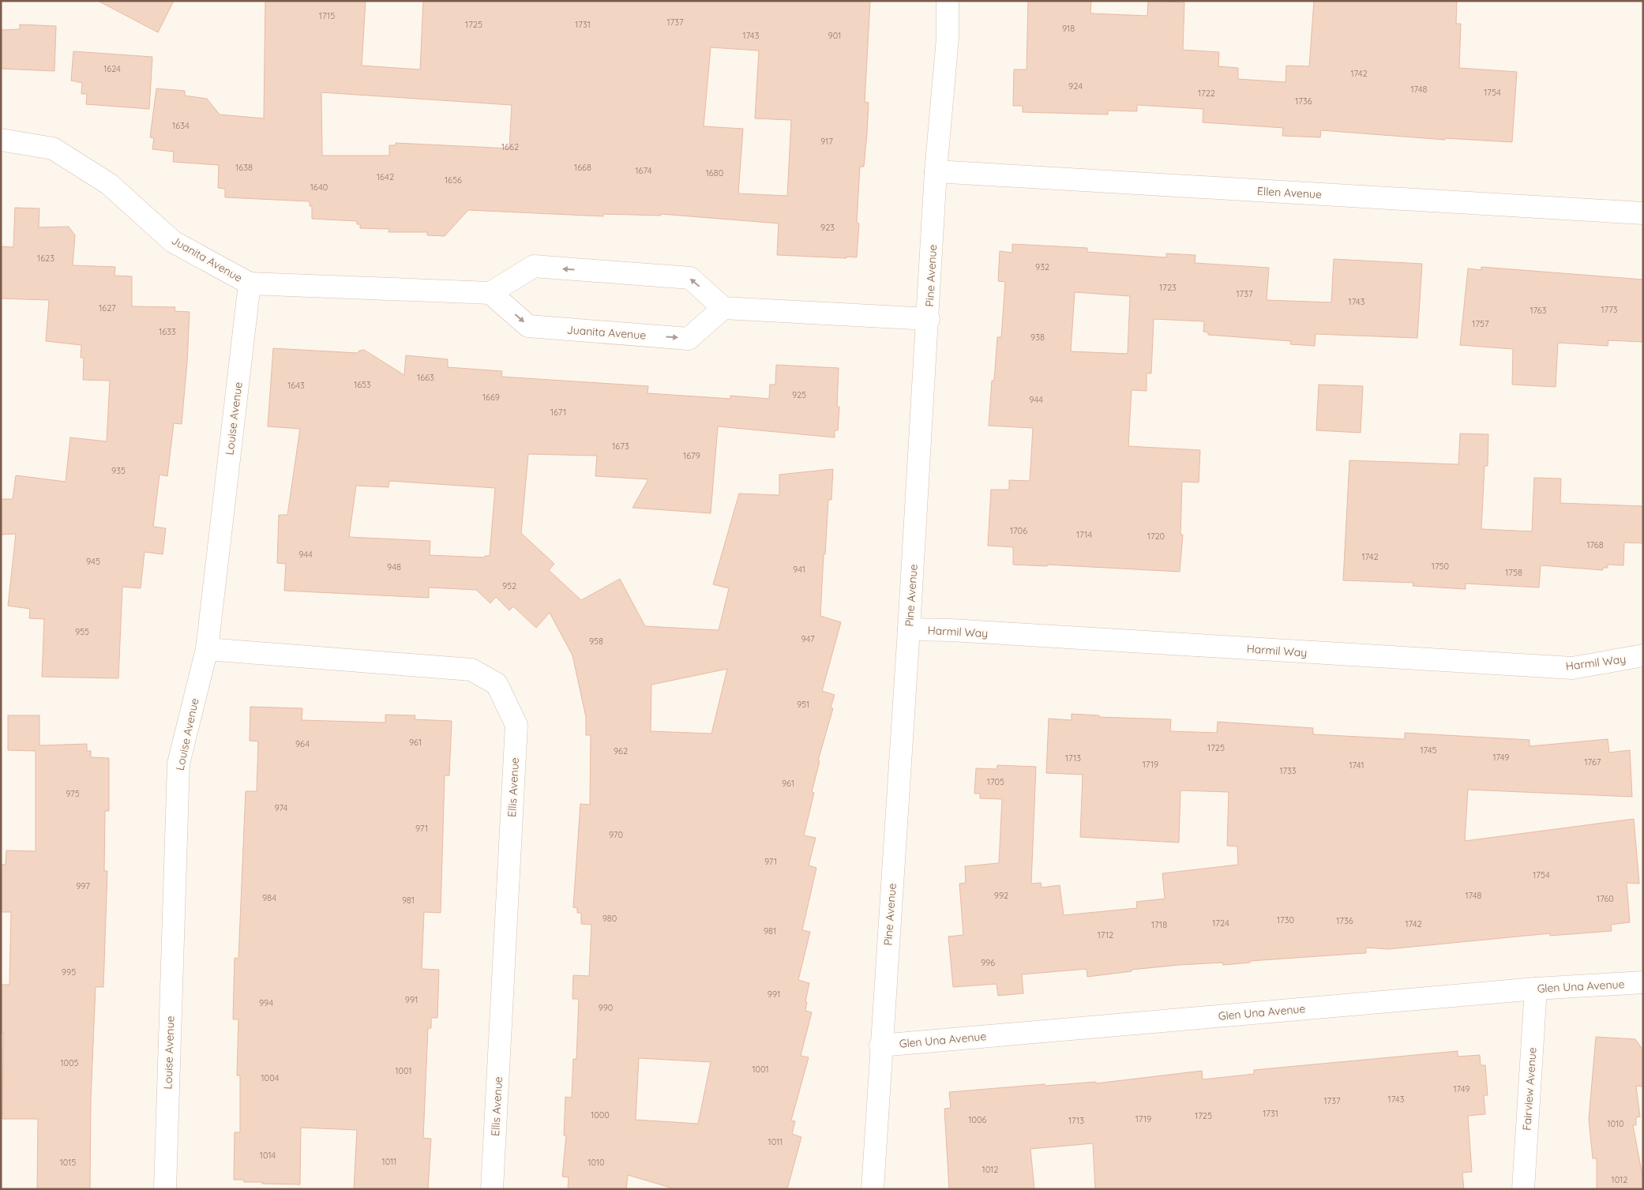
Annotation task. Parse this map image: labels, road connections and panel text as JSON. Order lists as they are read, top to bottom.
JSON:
{
  "streets": {
    "street": [
      "Ellen Avenue",
      "Juanita Avenue",
      "Pine Avenue",
      "Louise Avenue",
      "Harmil Way",
      "Ellis Avenue",
      "Glen Una Avenue",
      "Fairview Avenue"
    ]
  },
  "crossings": [
    ["Ellen Avenue", "Pine Avenue"],
    ["Juanita Avenue", "Louise Avenue"],
    ["Pine Avenue", "Harmil Way"],
    ["Pine Avenue", "Glen Una Avenue"],
    ["Louise Avenue", "Ellis Avenue"],
    ["Glen Una Avenue", "Fairview Avenue"]
  ],
  "house_numbers": [
    "1715",
    "1737",
    "1725",
    "1731",
    "918",
    "1743",
    "901",
    "1624",
    "1742",
    "924",
    "1748",
    "1754",
    "1722",
    "1736",
    "1634",
    "917",
    "1662",
    "1638",
    "1668",
    "1674",
    "1680",
    "1642",
    "1656",
    "1640",
    "923",
    "1623",
    "932",
    "1723",
    "1737",
    "1743",
    "1627",
    "1773",
    "1763",
    "1757",
    "1633",
    "938",
    "1663",
    "1653",
    "1643",
    "925",
    "1669",
    "944",
    "1671",
    "1673",
    "1679",
    "935",
    "1706",
    "1714",
    "1720",
    "1768",
    "944",
    "1742",
    "945",
    "1750",
    "948",
    "941",
    "1758",
    "952",
    "955",
    "947",
    "958",
    "951",
    "961",
    "964",
    "1725",
    "1745",
    "962",
    "1749",
    "1713",
    "1767",
    "1719",
    "1741",
    "1733",
    "1705",
    "961",
    "975",
    "974",
    "971",
    "970",
    "971",
    "1754",
    "997",
    "992",
    "1748",
    "984",
    "1760",
    "981",
    "980",
    "1730",
    "1736",
    "1724",
    "1742",
    "1718",
    "981",
    "1712",
    "996",
    "995",
    "991",
    "991",
    "994",
    "990",
    "1005",
    "1001",
    "1001",
    "1004",
    "1749",
    "1743",
    "1737",
    "1731",
    "1000",
    "1725",
    "1719",
    "1006",
    "1713",
    "1010",
    "1011",
    "1014",
    "1011",
    "1015",
    "1010",
    "1012",
    "1012"
  ]
}
